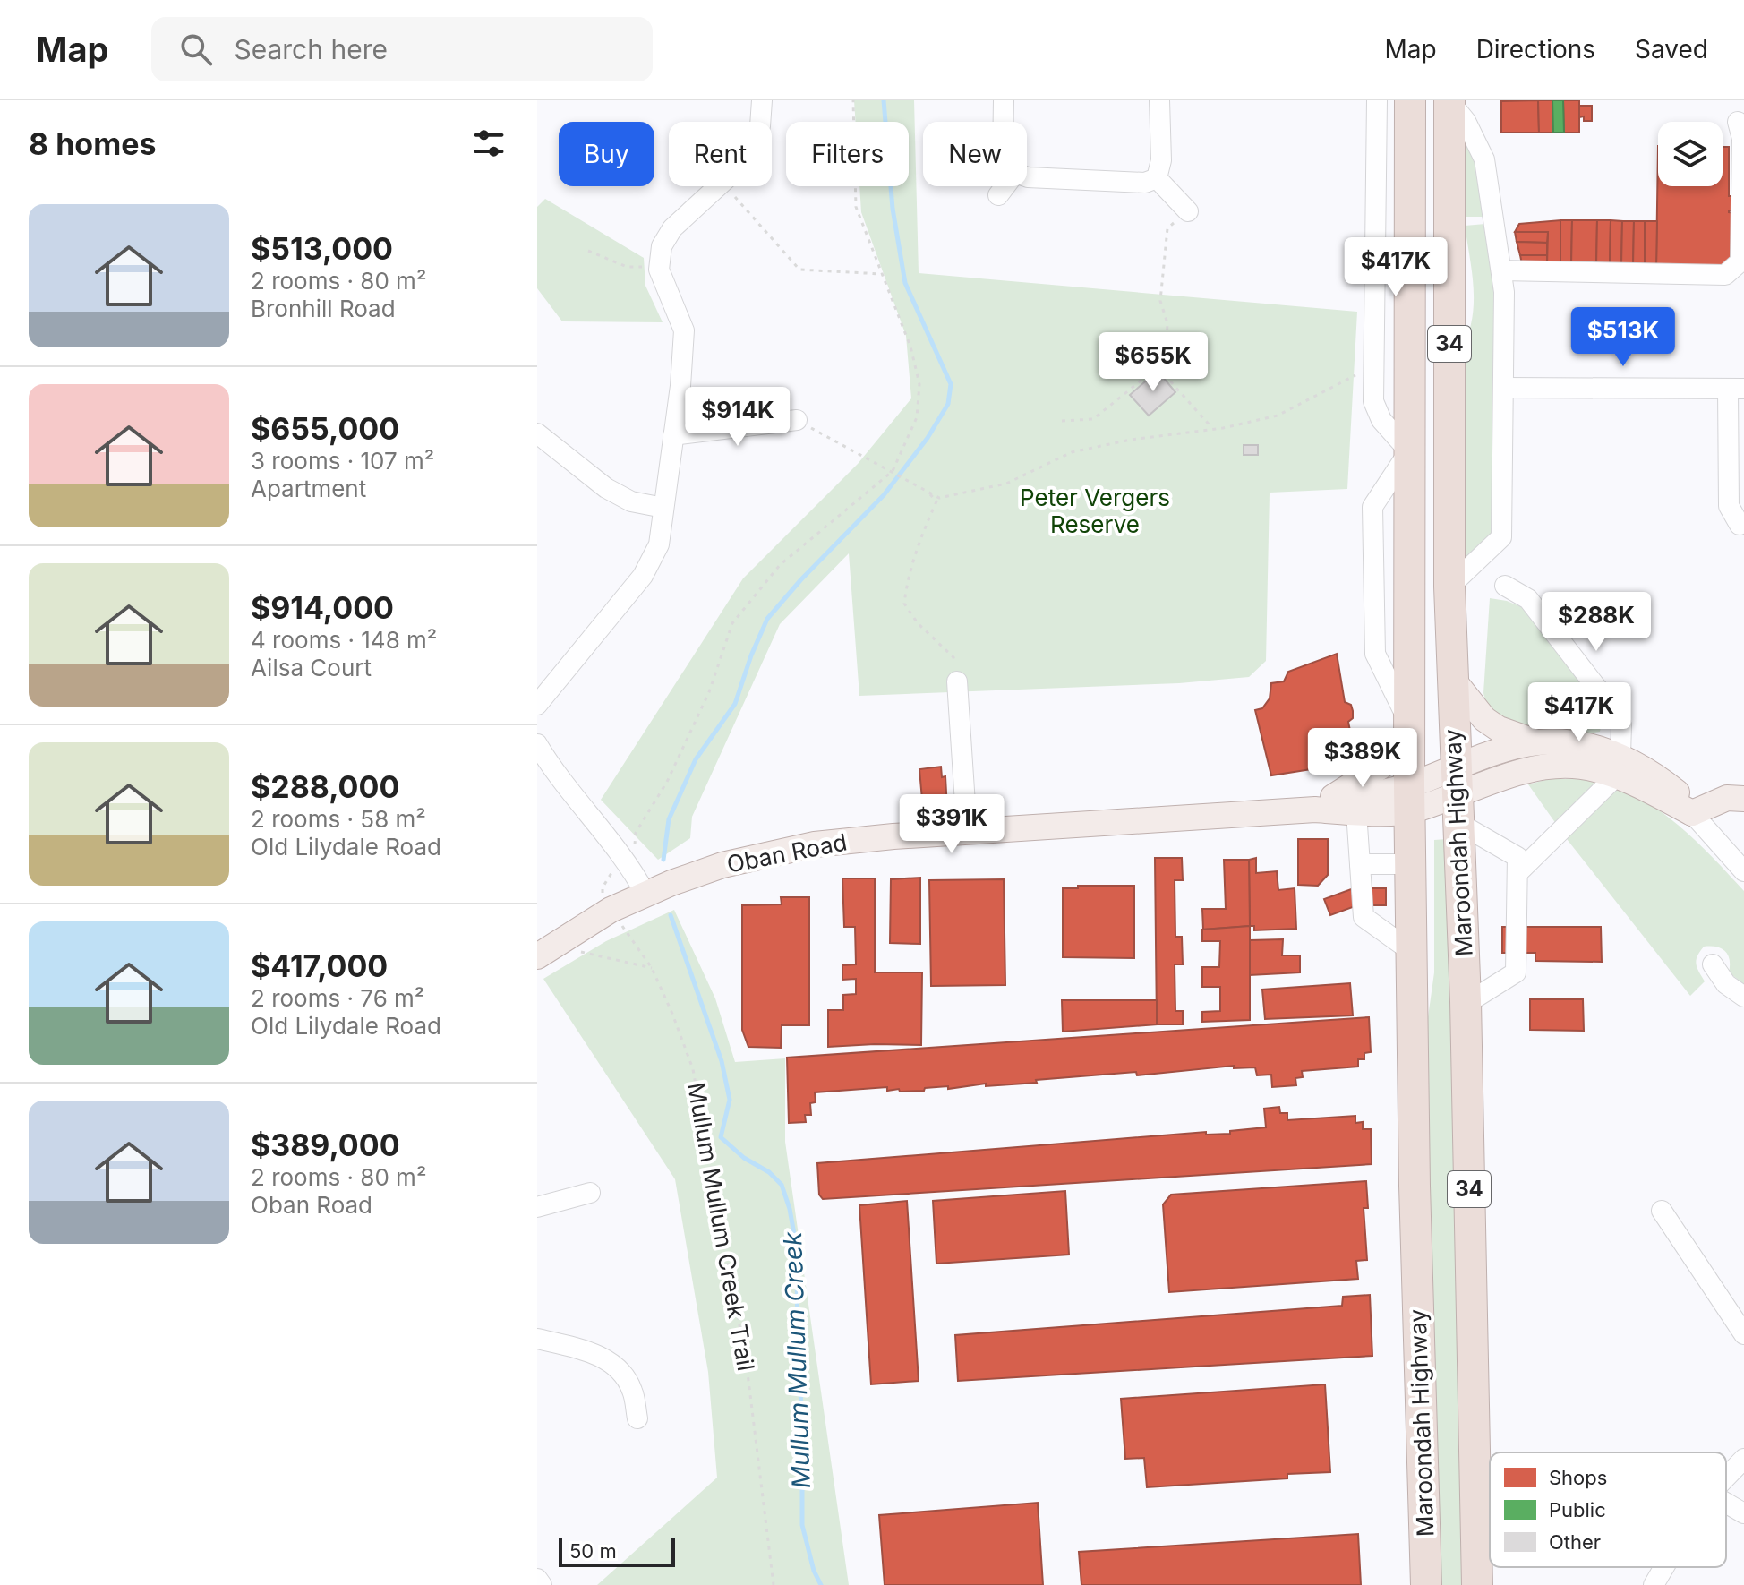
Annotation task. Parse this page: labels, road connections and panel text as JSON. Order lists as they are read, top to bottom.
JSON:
{
  "streets": {
    "highway": ["34", "Maroondah Highway"],
    "main road": ["Oban Road"],
    "path": ["Mullum Mullum Creek Trail"]
  },
  "crossings": [
    ["Maroondah Highway", "Oban Road"]
  ],
  "water": ["Mullum Mullum Creek"],
  "parks": ["Peter Vergers Reserve"],
  "legend": ["Shops", "Public", "Other"],
  "scale_bar": "50 m",
  "page": {
    "header": "Map",
    "search": "Search here",
    "nav": ["Map", "Directions", "Saved"],
    "heading": "8 homes",
    "chip": [
      "Buy",
      "Rent",
      "Filters",
      "New"
    ],
    "list": [
      {
        "name": "$513,000",
        "note": "2 rooms · 80 m² · Bronhill Road"
      },
      {
        "name": "$655,000",
        "note": "3 rooms · 107 m² · Apartment"
      },
      {
        "name": "$914,000",
        "note": "4 rooms · 148 m² · Ailsa Court"
      },
      {
        "name": "$288,000",
        "note": "2 rooms · 58 m² · Old Lilydale Road"
      },
      {
        "name": "$417,000",
        "note": "2 rooms · 76 m² · Old Lilydale Road"
      },
      {
        "name": "$389,000",
        "note": "2 rooms · 80 m² · Oban Road"
      }
    ],
    "price": [
      "$417K",
      "$513K",
      "$655K",
      "$914K",
      "$288K",
      "$417K",
      "$389K",
      "$391K"
    ],
    "scale": "50 m"
  }
}
